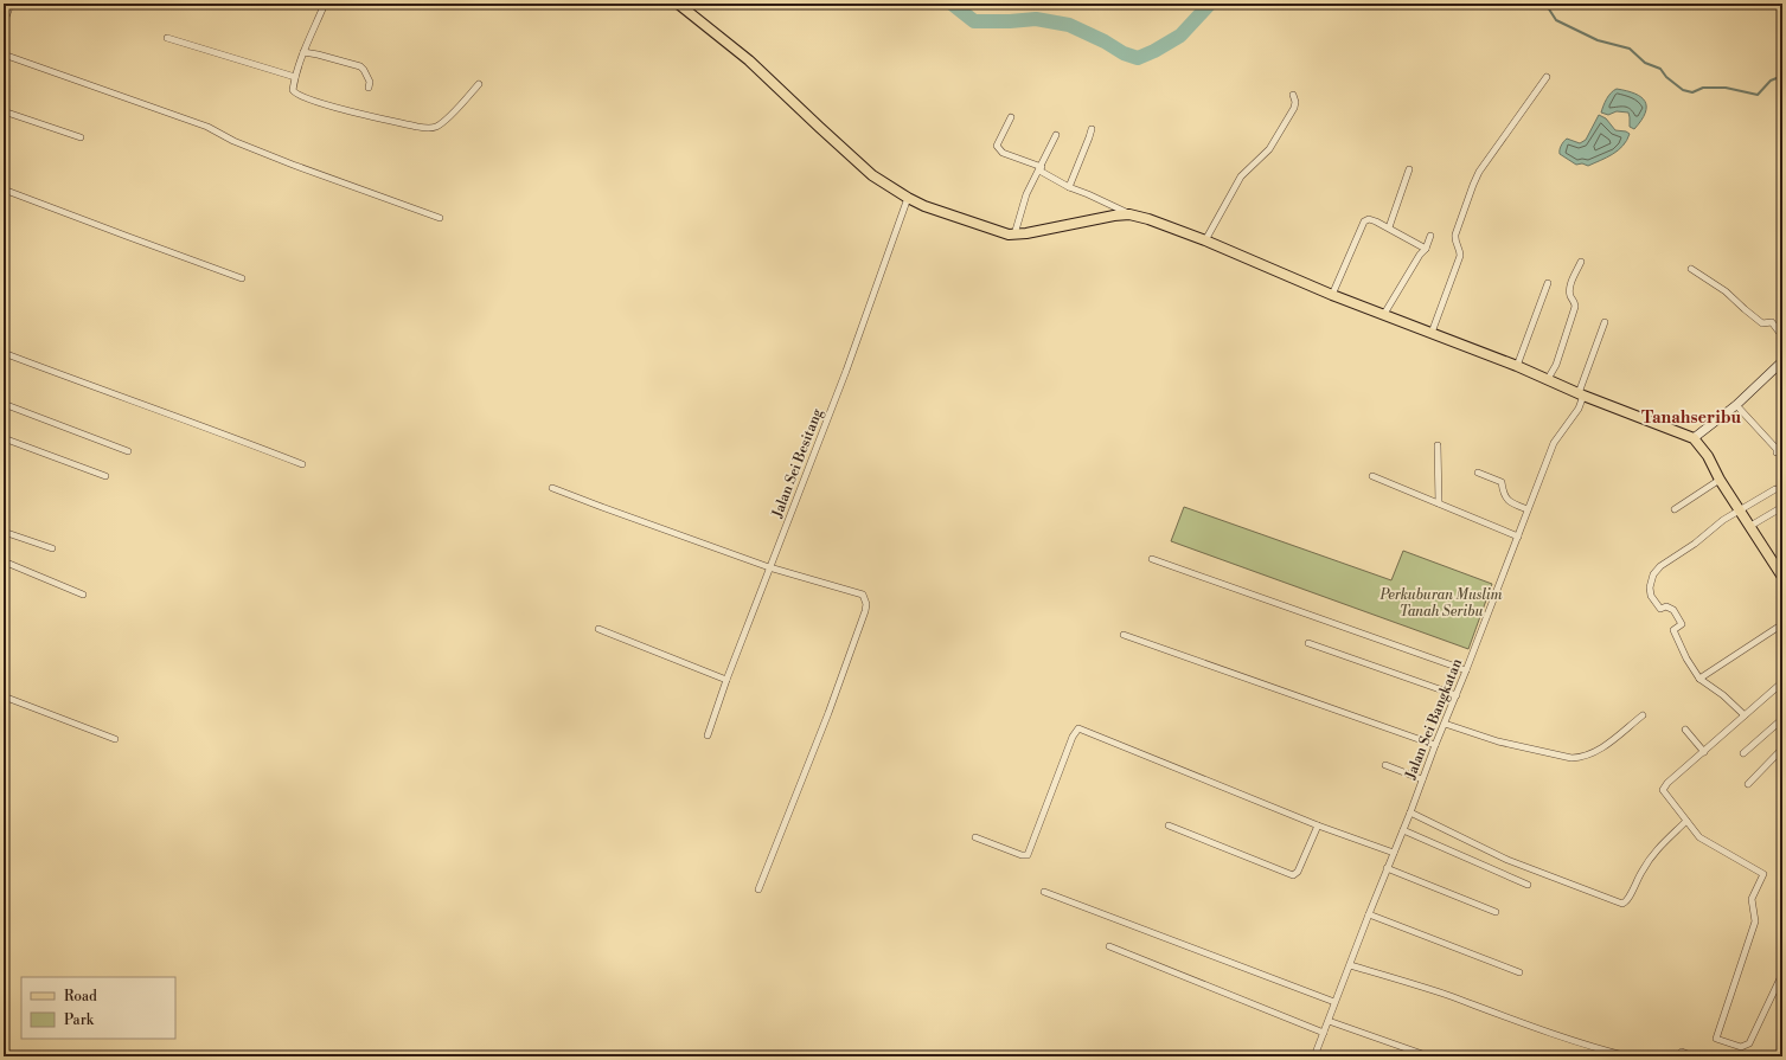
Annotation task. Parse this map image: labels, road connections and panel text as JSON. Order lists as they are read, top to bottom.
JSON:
{
  "streets": {
    "street": ["Jalan Sei Besitang", "Jalan Sei Bangkatan"]
  },
  "districts": ["Tanahseribu"],
  "parks": ["Perkuburan Muslim Tanah Seribu"],
  "legend": ["Road", "Park"]
}
